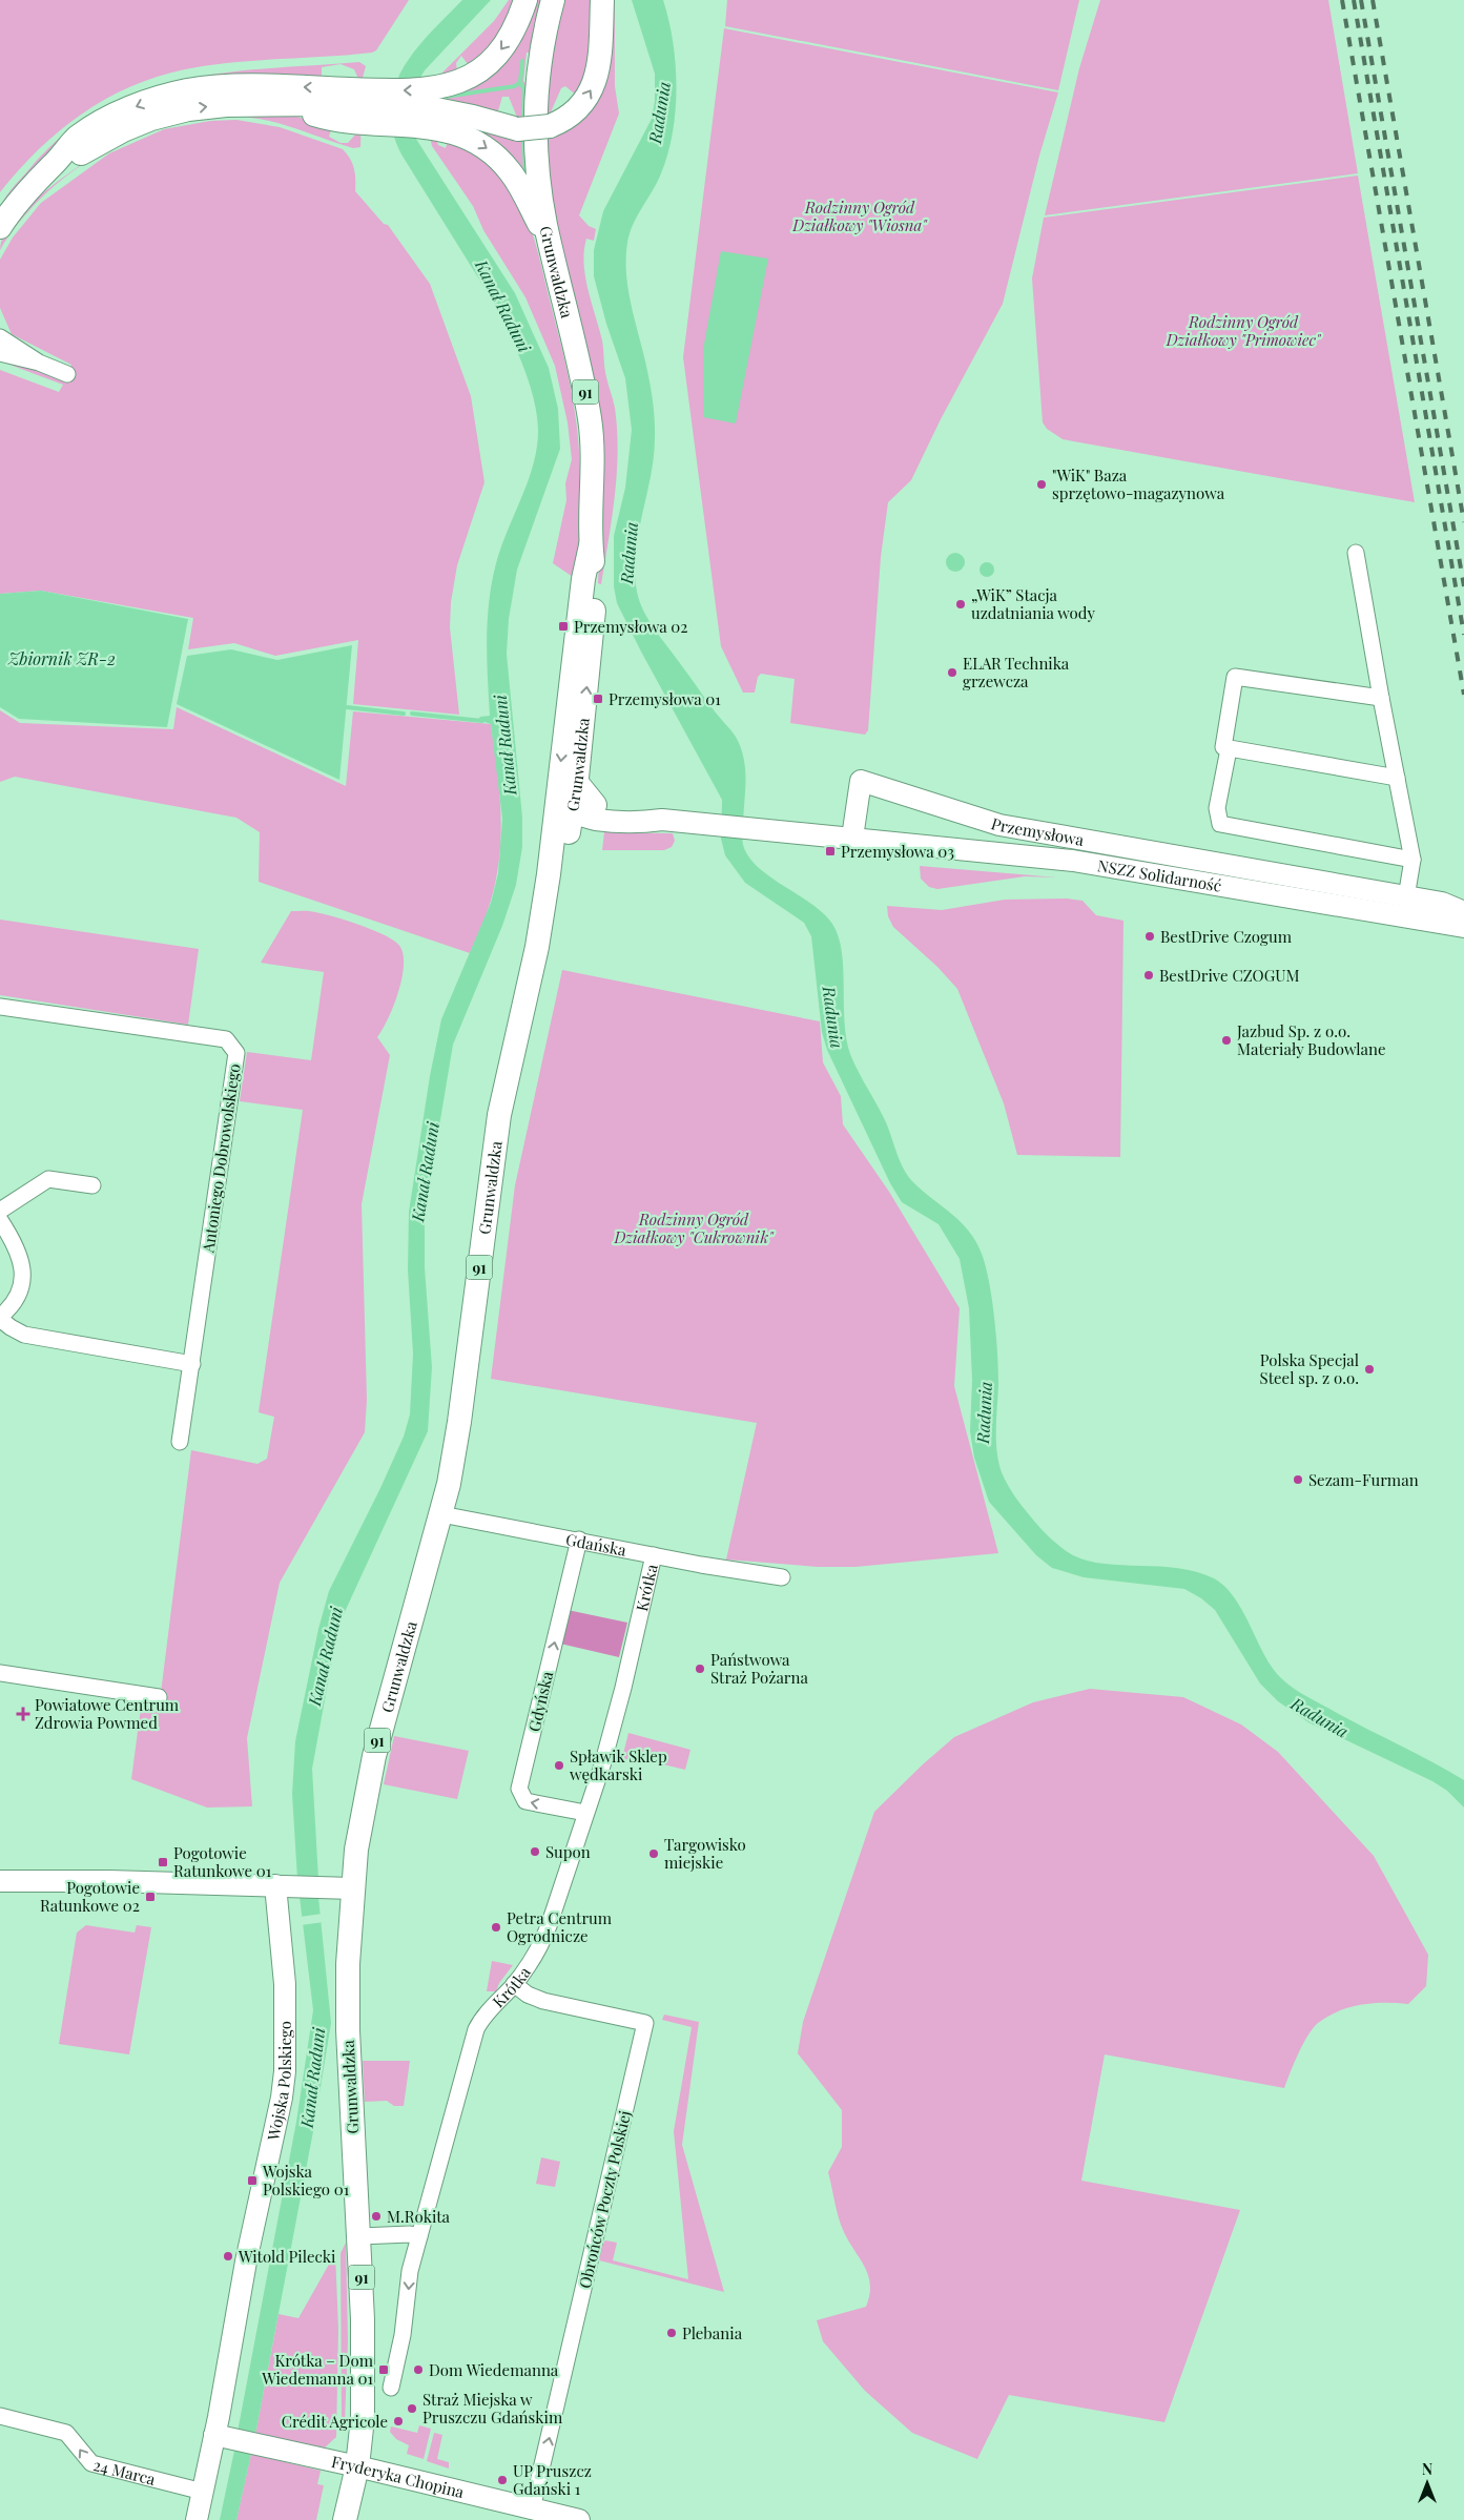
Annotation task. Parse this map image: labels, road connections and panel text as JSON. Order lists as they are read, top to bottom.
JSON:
{
  "streets": {
    "main road": [
      "Grunwaldzka",
      "91",
      "Przemysłowa",
      "NSZZ Solidarność",
      "Wojska Polskiego",
      "Fryderyka Chopina"
    ],
    "street": [
      "Antoniego Dobrowolskiego",
      "Gdańska",
      "Krótka",
      "Gdyńska",
      "Obrońców Poczty Polskiej",
      "24 Marca"
    ]
  },
  "crossings": [
    ["Grunwaldzka", "Gdańska"],
    ["Grunwaldzka", "Fryderyka Chopina"],
    ["Przemysłowa", "NSZZ Solidarność"],
    ["Gdańska", "Krótka"],
    ["Gdańska", "Gdyńska"],
    ["Krótka", "Gdyńska"],
    ["Krótka", "Obrońców Poczty Polskiej"],
    ["Wojska Polskiego", "24 Marca"],
    ["Wojska Polskiego", "Fryderyka Chopina"],
    ["Obrońców Poczty Polskiej", "Fryderyka Chopina"]
  ],
  "one_way": ["Gdyńska", "Obrońców Poczty Polskiej", "24 Marca"],
  "water": ["Radunia", "Kanał Raduni", "Zbiornik ZR-2"],
  "parks": ["Rodzinny Ogród Działkowy \"Wiosna\"", "Rodzinny Ogród Działkowy \"Primowiec\"", "Rodzinny Ogród Działkowy \"Cukrownik\""],
  "places": {
    "other": [
      "\"WiK\" Baza sprzętowo-magazynowa",
      "„WiK” Stacja uzdatniania wody",
      "ELAR Technika grzewcza",
      "BestDrive Czogum",
      "BestDrive CZOGUM",
      "Jazbud Sp. z o.o. Materiały Budowlane",
      "Polska Specjal Steel sp. z o.o.",
      "Sezam-Furman",
      "Państwowa Straż Pożarna",
      "Spławik Sklep wędkarski",
      "Supon",
      "Targowisko miejskie",
      "Petra Centrum Ogrodnicze",
      "M.Rokita",
      "Witold Pilecki",
      "Plebania",
      "Dom Wiedemanna",
      "Straż Miejska w Pruszczu Gdańskim",
      "Crédit Agricole",
      "UP Pruszcz Gdański 1"
    ],
    "transit": [
      "Przemysłowa 02",
      "Przemysłowa 01",
      "Przemysłowa 03",
      "Pogotowie Ratunkowe 01",
      "Pogotowie Ratunkowe 02",
      "Wojska Polskiego 01",
      "Krótka – Dom Wiedemanna 01"
    ],
    "health": ["Powiatowe Centrum Zdrowia Powmed"]
  },
  "north": "top"
}
